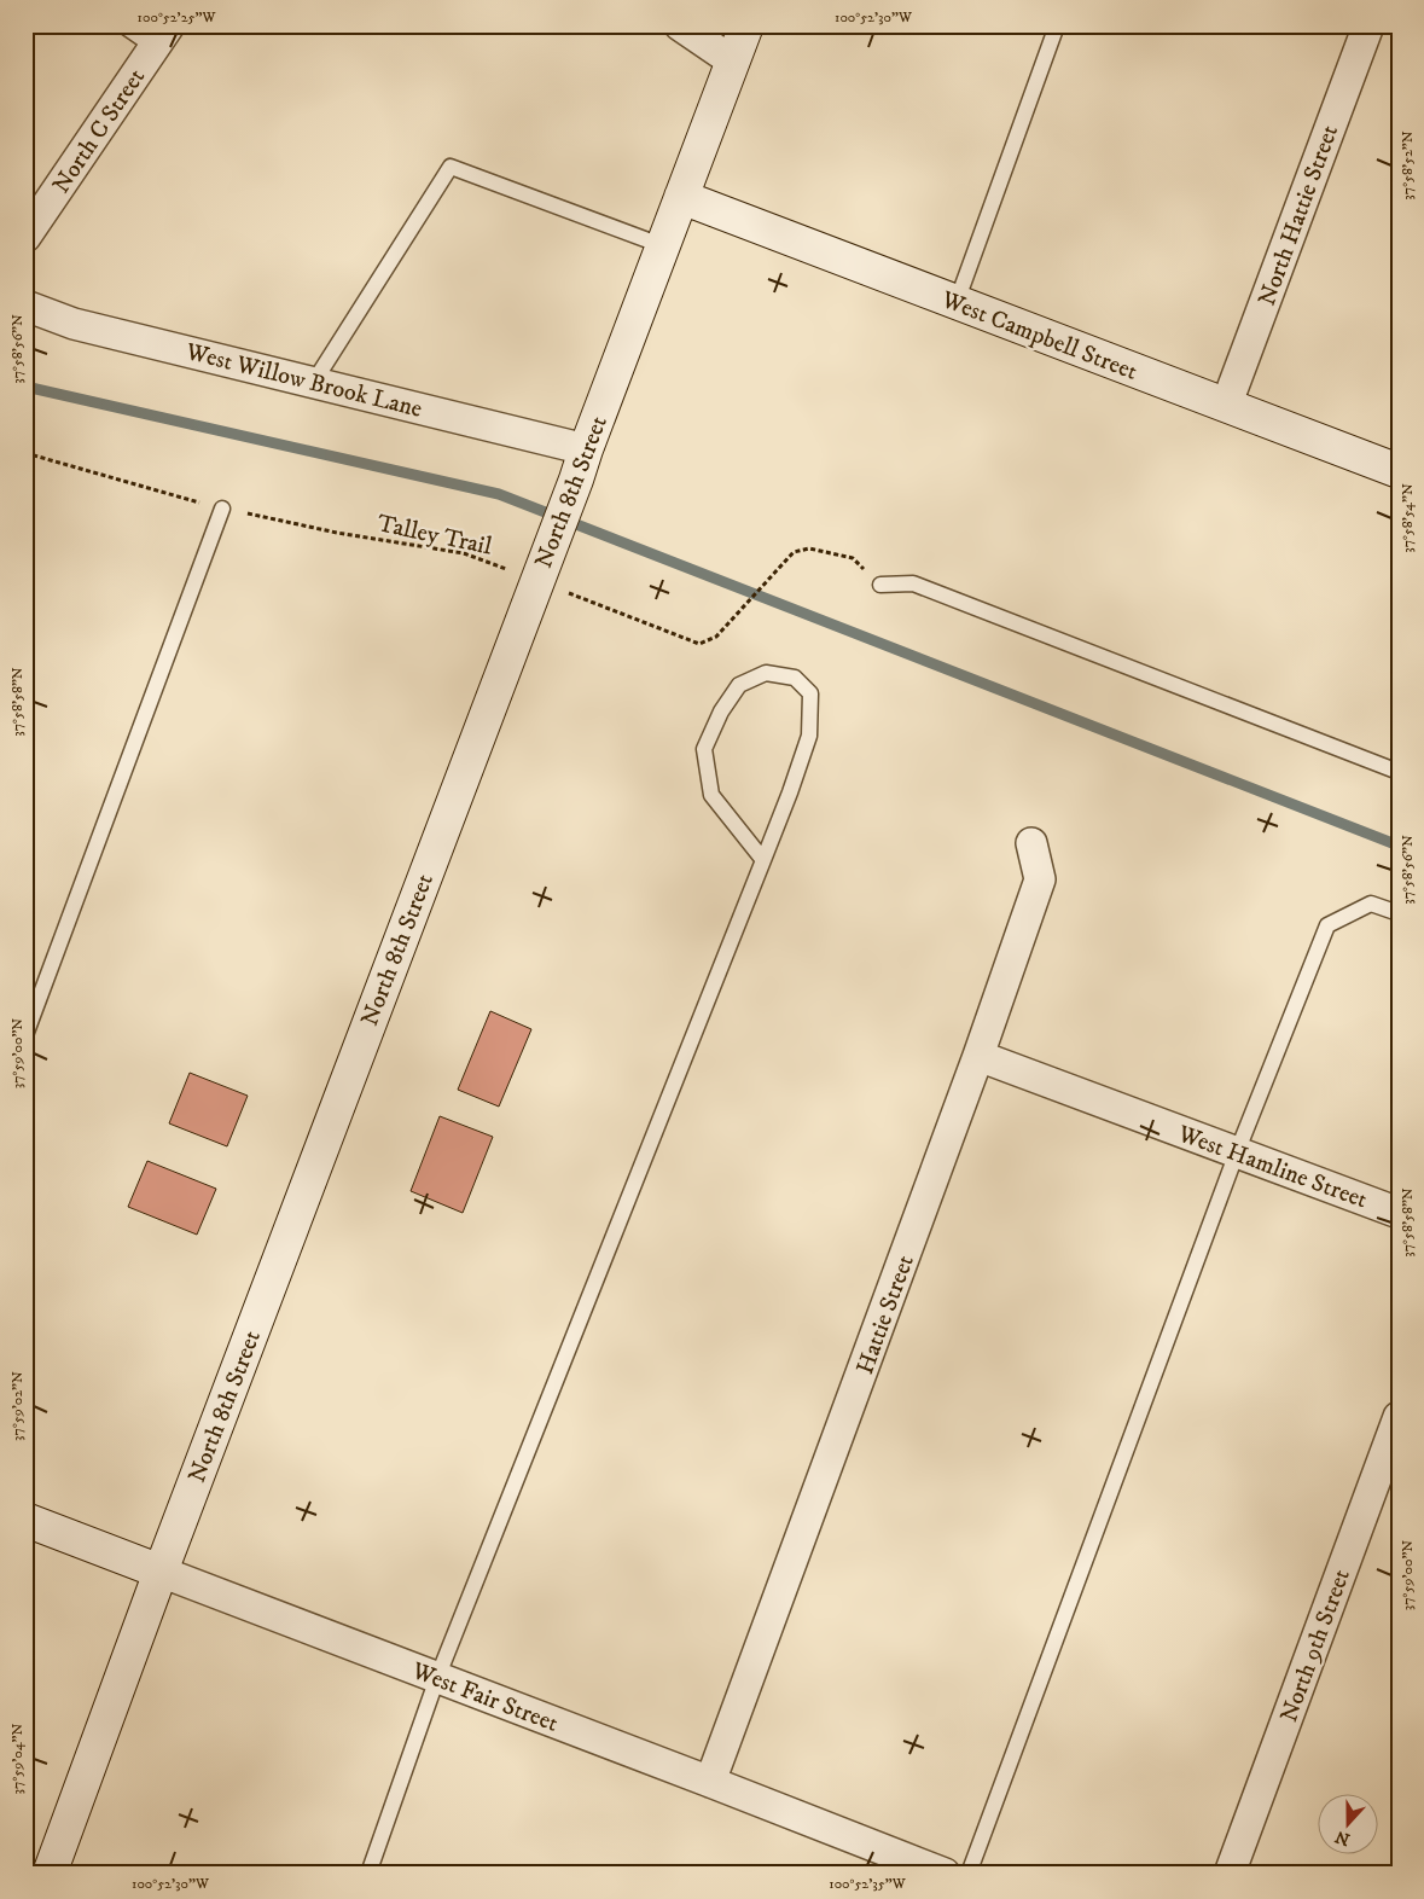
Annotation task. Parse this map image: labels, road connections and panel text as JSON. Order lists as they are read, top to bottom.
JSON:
{
  "streets": {
    "street": [
      "North C Street",
      "North Hattie Street",
      "West Campbell Street",
      "West Willow Brook Lane",
      "North 8th Street",
      "West Hamline Street",
      "Hattie Street",
      "North 9th Street",
      "West Fair Street"
    ],
    "path": ["Talley Trail"]
  },
  "crossings": [
    ["North Hattie Street", "West Campbell Street"],
    ["West Campbell Street", "North 8th Street"],
    ["West Willow Brook Lane", "North 8th Street"],
    ["North 8th Street", "Talley Trail"],
    ["North 8th Street", "West Fair Street"],
    ["West Hamline Street", "Hattie Street"],
    ["Hattie Street", "West Fair Street"]
  ],
  "north": "bottom",
  "coordinates": [
    "100°52'25\"W",
    "100°52'30\"W",
    "37°58'52\"N",
    "37°58'56\"N",
    "37°58'54\"N",
    "37°58'58\"N",
    "37°59'00\"N",
    "37°59'02\"N",
    "37°59'04\"N",
    "100°52'35\"W"
  ]
}
